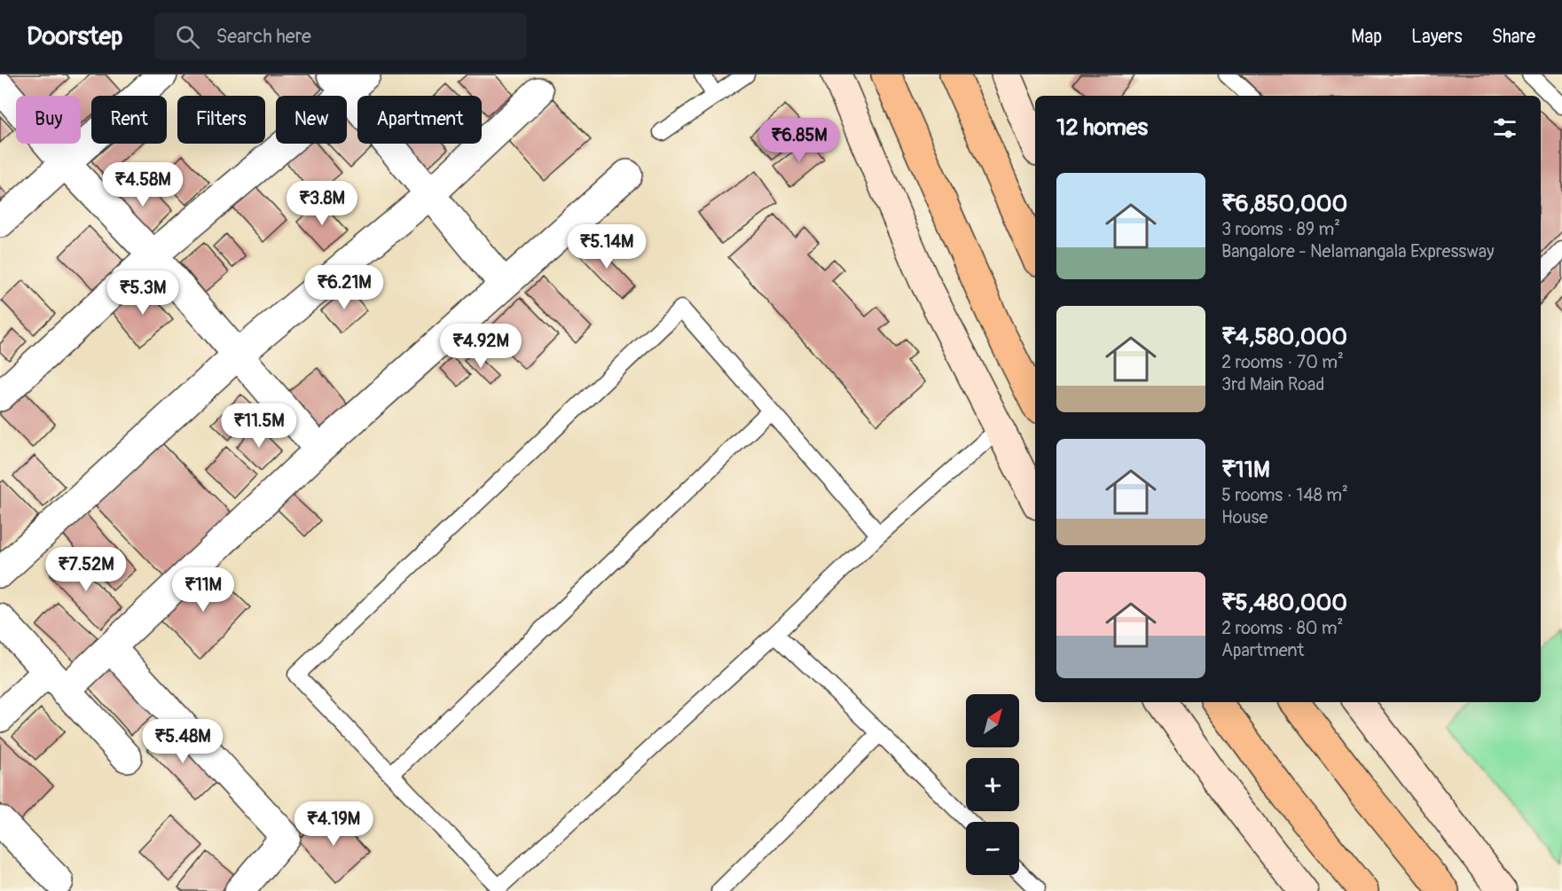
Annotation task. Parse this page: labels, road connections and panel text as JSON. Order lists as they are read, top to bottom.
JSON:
{
  "north": "top right",
  "page": {
    "header": "Doorstep",
    "search": "Search here",
    "nav": ["Map", "Layers", "Share"],
    "chip": [
      "Buy",
      "Rent",
      "Filters",
      "New",
      "Apartment"
    ],
    "heading": "12 homes",
    "price": [
      "₹6.85M",
      "₹4.58M",
      "₹3.8M",
      "₹5.14M",
      "₹6.21M",
      "₹5.3M",
      "₹4.92M",
      "₹11.5M",
      "₹7.52M",
      "₹11M",
      "₹5.48M",
      "₹4.19M"
    ],
    "list": [
      {
        "name": "₹6,850,000",
        "note": "3 rooms · 89 m² · Bangalore - Nelamangala Expressway"
      },
      {
        "name": "₹4,580,000",
        "note": "2 rooms · 70 m² · 3rd Main Road"
      },
      {
        "name": "₹11M",
        "note": "5 rooms · 148 m² · House"
      },
      {
        "name": "₹5,480,000",
        "note": "2 rooms · 80 m² · Apartment"
      }
    ],
    "map_buttons": ["+", "−"]
  }
}
